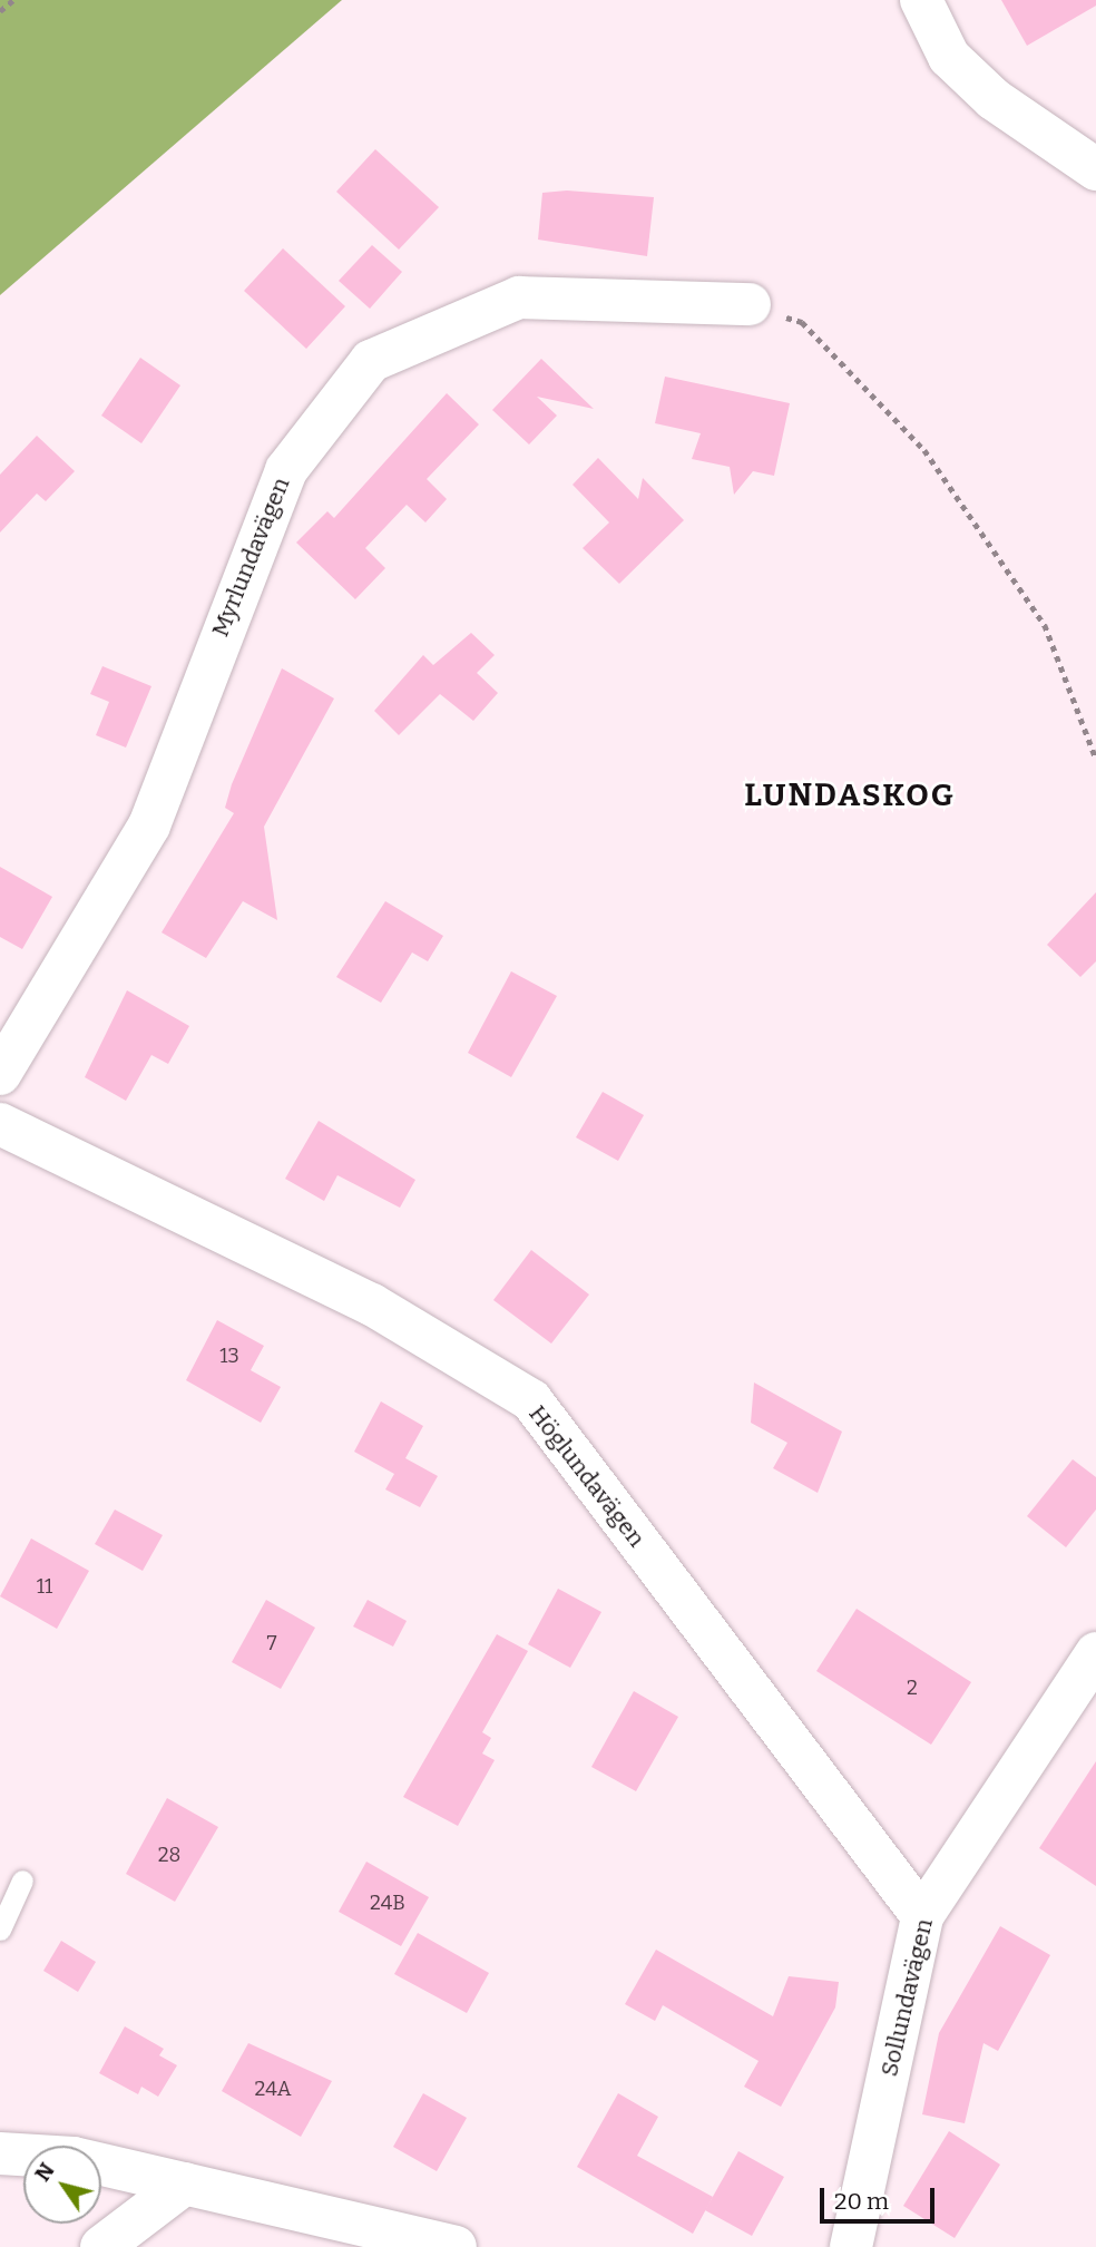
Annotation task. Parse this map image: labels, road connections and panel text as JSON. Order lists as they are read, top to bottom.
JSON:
{
  "streets": {
    "street": ["Myrlundavägen", "Höglundavägen", "Sollundavägen"]
  },
  "crossings": [
    ["Höglundavägen", "Sollundavägen"]
  ],
  "districts": ["LUNDASKOG"],
  "house_numbers": [
    "13",
    "11",
    "7",
    "2",
    "28",
    "24B",
    "24A"
  ],
  "scale_bar": "20 m",
  "north": "top left"
}
